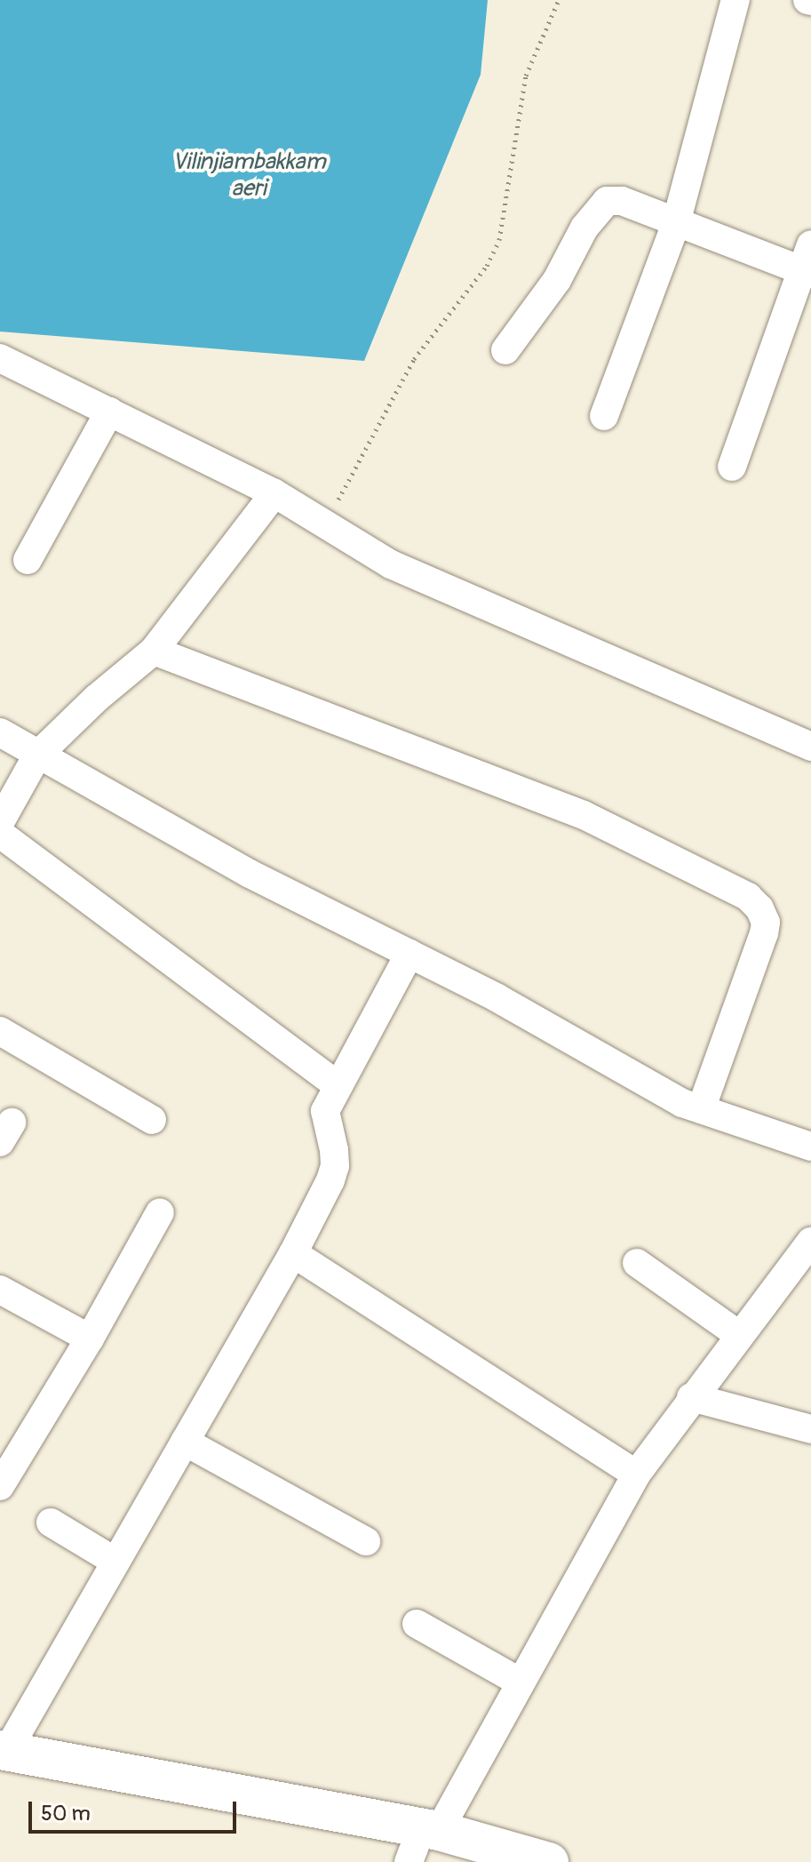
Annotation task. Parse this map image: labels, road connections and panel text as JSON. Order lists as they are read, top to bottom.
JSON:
{
  "water": ["Vilinjiambakkam aeri"],
  "scale_bar": "50 m"
}
